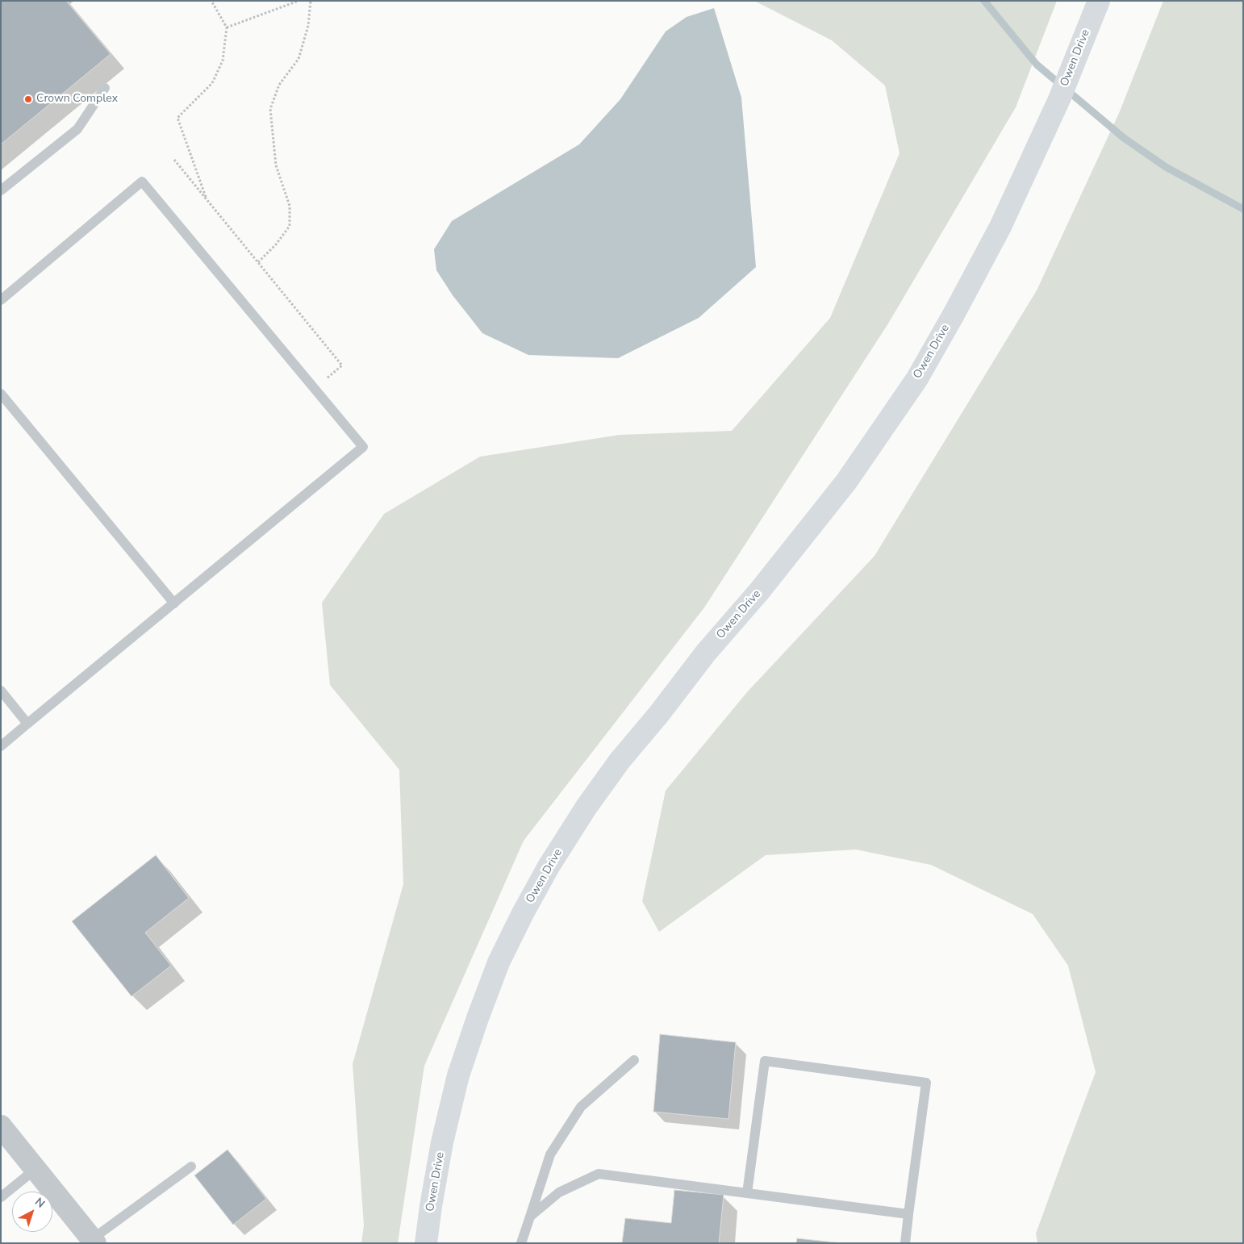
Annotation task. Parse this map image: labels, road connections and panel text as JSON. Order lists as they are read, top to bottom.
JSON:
{
  "streets": {
    "main road": ["Owen Drive"]
  },
  "places": ["Crown Complex"],
  "north": "top right"
}
